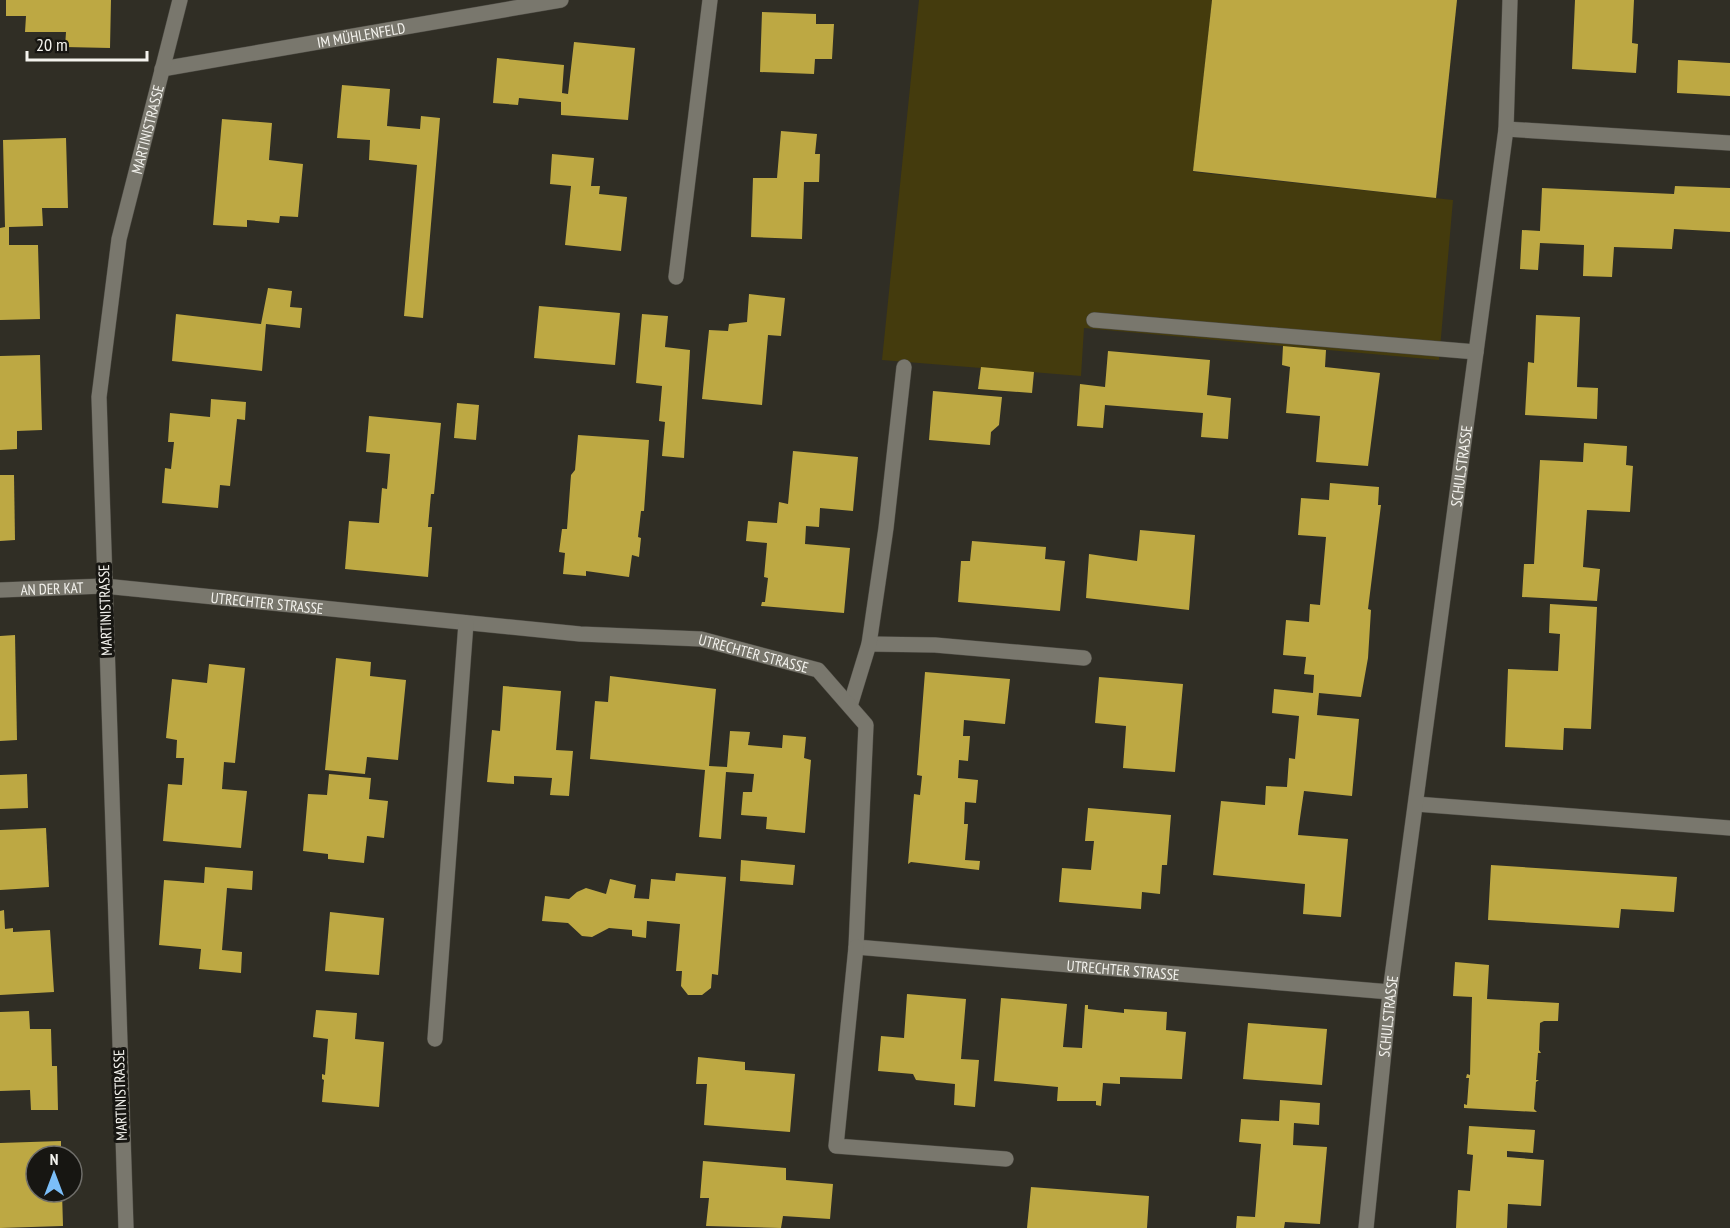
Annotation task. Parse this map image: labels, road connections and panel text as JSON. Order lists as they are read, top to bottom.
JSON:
{
  "streets": {
    "street": [
      "IM MÜHLENFELD",
      "MARTINISTRASSE",
      "SCHULSTRASSE",
      "AN DER KAT",
      "UTRECHTER STRASSE"
    ]
  },
  "crossings": [
    ["IM MÜHLENFELD", "MARTINISTRASSE"],
    ["MARTINISTRASSE", "AN DER KAT"],
    ["MARTINISTRASSE", "UTRECHTER STRASSE"],
    ["SCHULSTRASSE", "UTRECHTER STRASSE"],
    ["AN DER KAT", "UTRECHTER STRASSE"]
  ],
  "scale_bar": "20 m",
  "north": "top"
}
